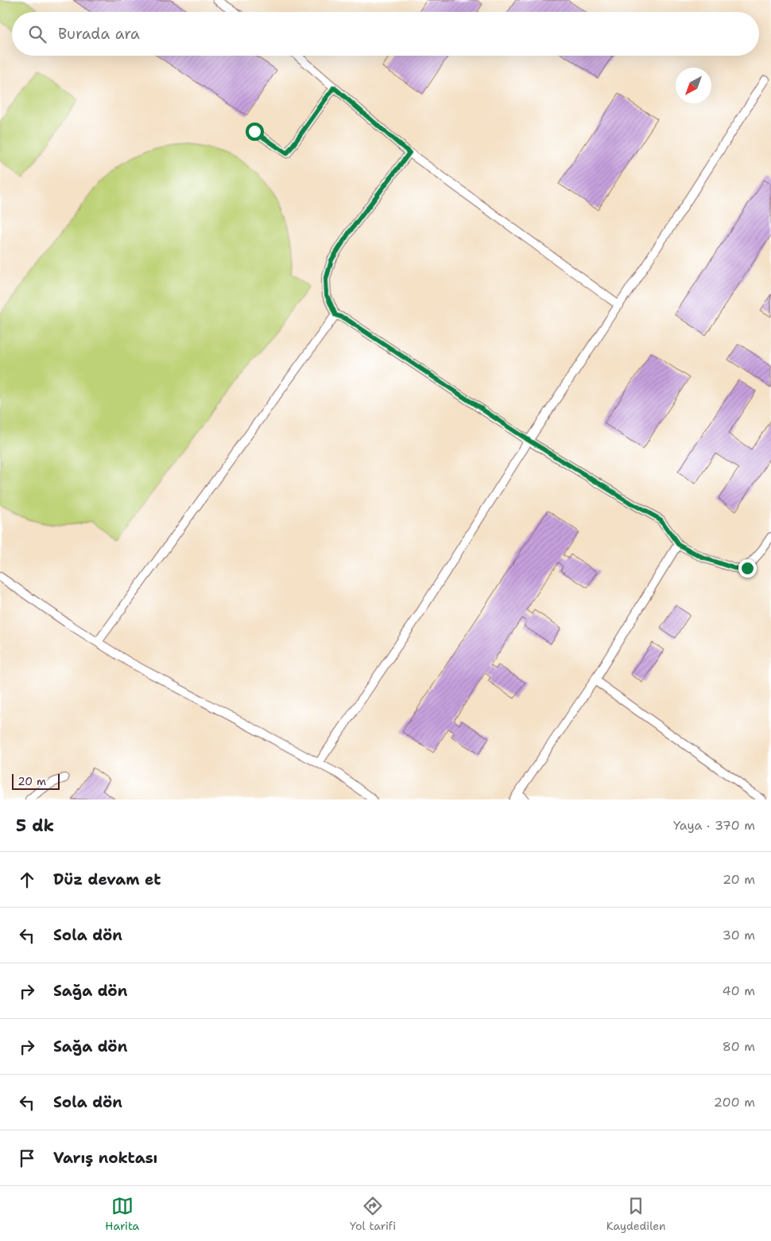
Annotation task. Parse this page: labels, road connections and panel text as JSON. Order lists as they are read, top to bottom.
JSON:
{
  "scale_bar": "20 m",
  "north": "bottom left",
  "page": {
    "search": "Burada ara",
    "scale": "20 m",
    "heading": ["5 dk", "Yaya · 370 m"],
    "list": [
      ["Düz devam et", "20 m"],
      ["Sola dön", "30 m"],
      ["Sağa dön", "40 m"],
      ["Sağa dön", "80 m"],
      ["Sola dön", "200 m"],
      "Varış noktası"
    ],
    "nav": ["Harita", "Yol tarifi", "Kaydedilen"]
  }
}
